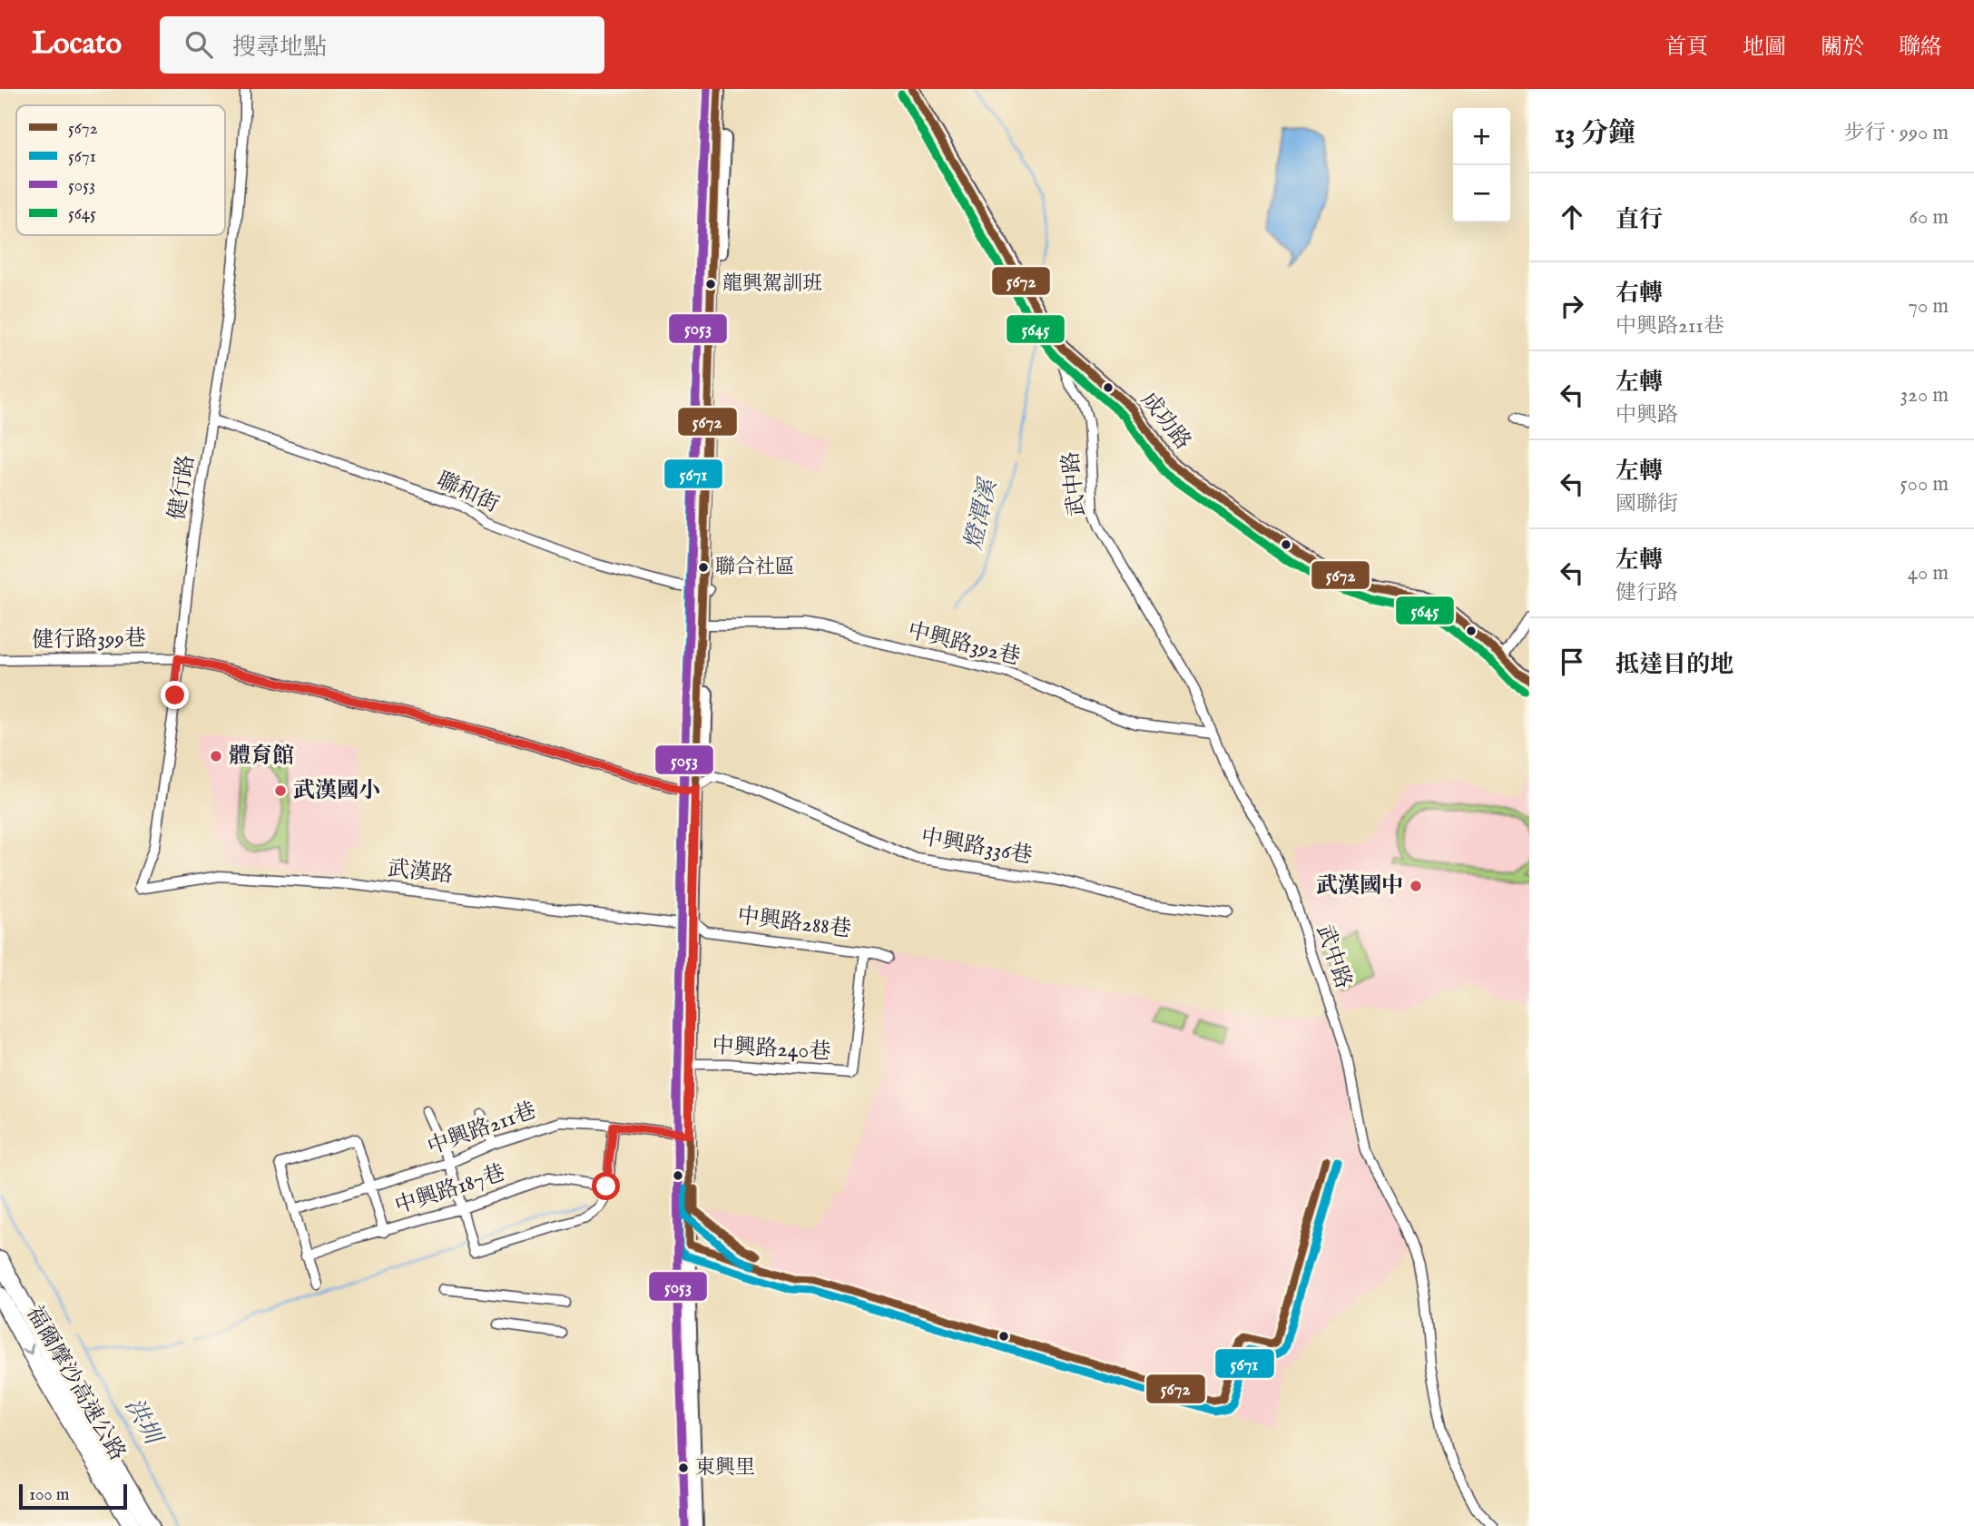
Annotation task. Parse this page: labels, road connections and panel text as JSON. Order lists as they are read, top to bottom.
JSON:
{
  "streets": {
    "highway": ["福爾摩沙高速公路"],
    "main road": ["成功路"],
    "street": [
      "武中路",
      "健行路",
      "聯和街",
      "健行路399巷",
      "中興路392巷",
      "中興路336巷",
      "武漢路",
      "中興路288巷",
      "中興路240巷",
      "中興路211巷",
      "中興路187巷"
    ]
  },
  "crossings": [
    ["成功路", "武中路"],
    ["武中路", "中興路392巷"],
    ["健行路", "聯和街"],
    ["健行路", "健行路399巷"],
    ["健行路", "武漢路"],
    ["健行路399巷", "中興路336巷"],
    ["武漢路", "中興路288巷"],
    ["中興路288巷", "中興路240巷"]
  ],
  "water": ["燈潭溪", "洪圳"],
  "places": [
    "龍興駕訓班",
    "聯合社區",
    "體育館",
    "武漢國小",
    "武漢國中",
    "東興里"
  ],
  "lines": [
    "transit line 5672",
    "transit line 5671",
    "transit line 5053",
    "transit line 5645"
  ],
  "legend": [
    "5672",
    "5671",
    "5053",
    "5645"
  ],
  "scale_bar": "100 m",
  "page": {
    "header": "Locato",
    "search": "搜尋地點",
    "nav": [
      "首頁",
      "地圖",
      "關於",
      "聯絡"
    ],
    "heading": ["13 分鐘", "步行 · 990 m"],
    "map_buttons": ["+", "−"],
    "list": [
      ["直行", "60 m"],
      ["右轉", "中興路211巷", "70 m"],
      ["左轉", "中興路", "320 m"],
      ["左轉", "國聯街", "500 m"],
      ["左轉", "健行路", "40 m"],
      "抵達目的地"
    ],
    "scale": "100 m"
  }
}
